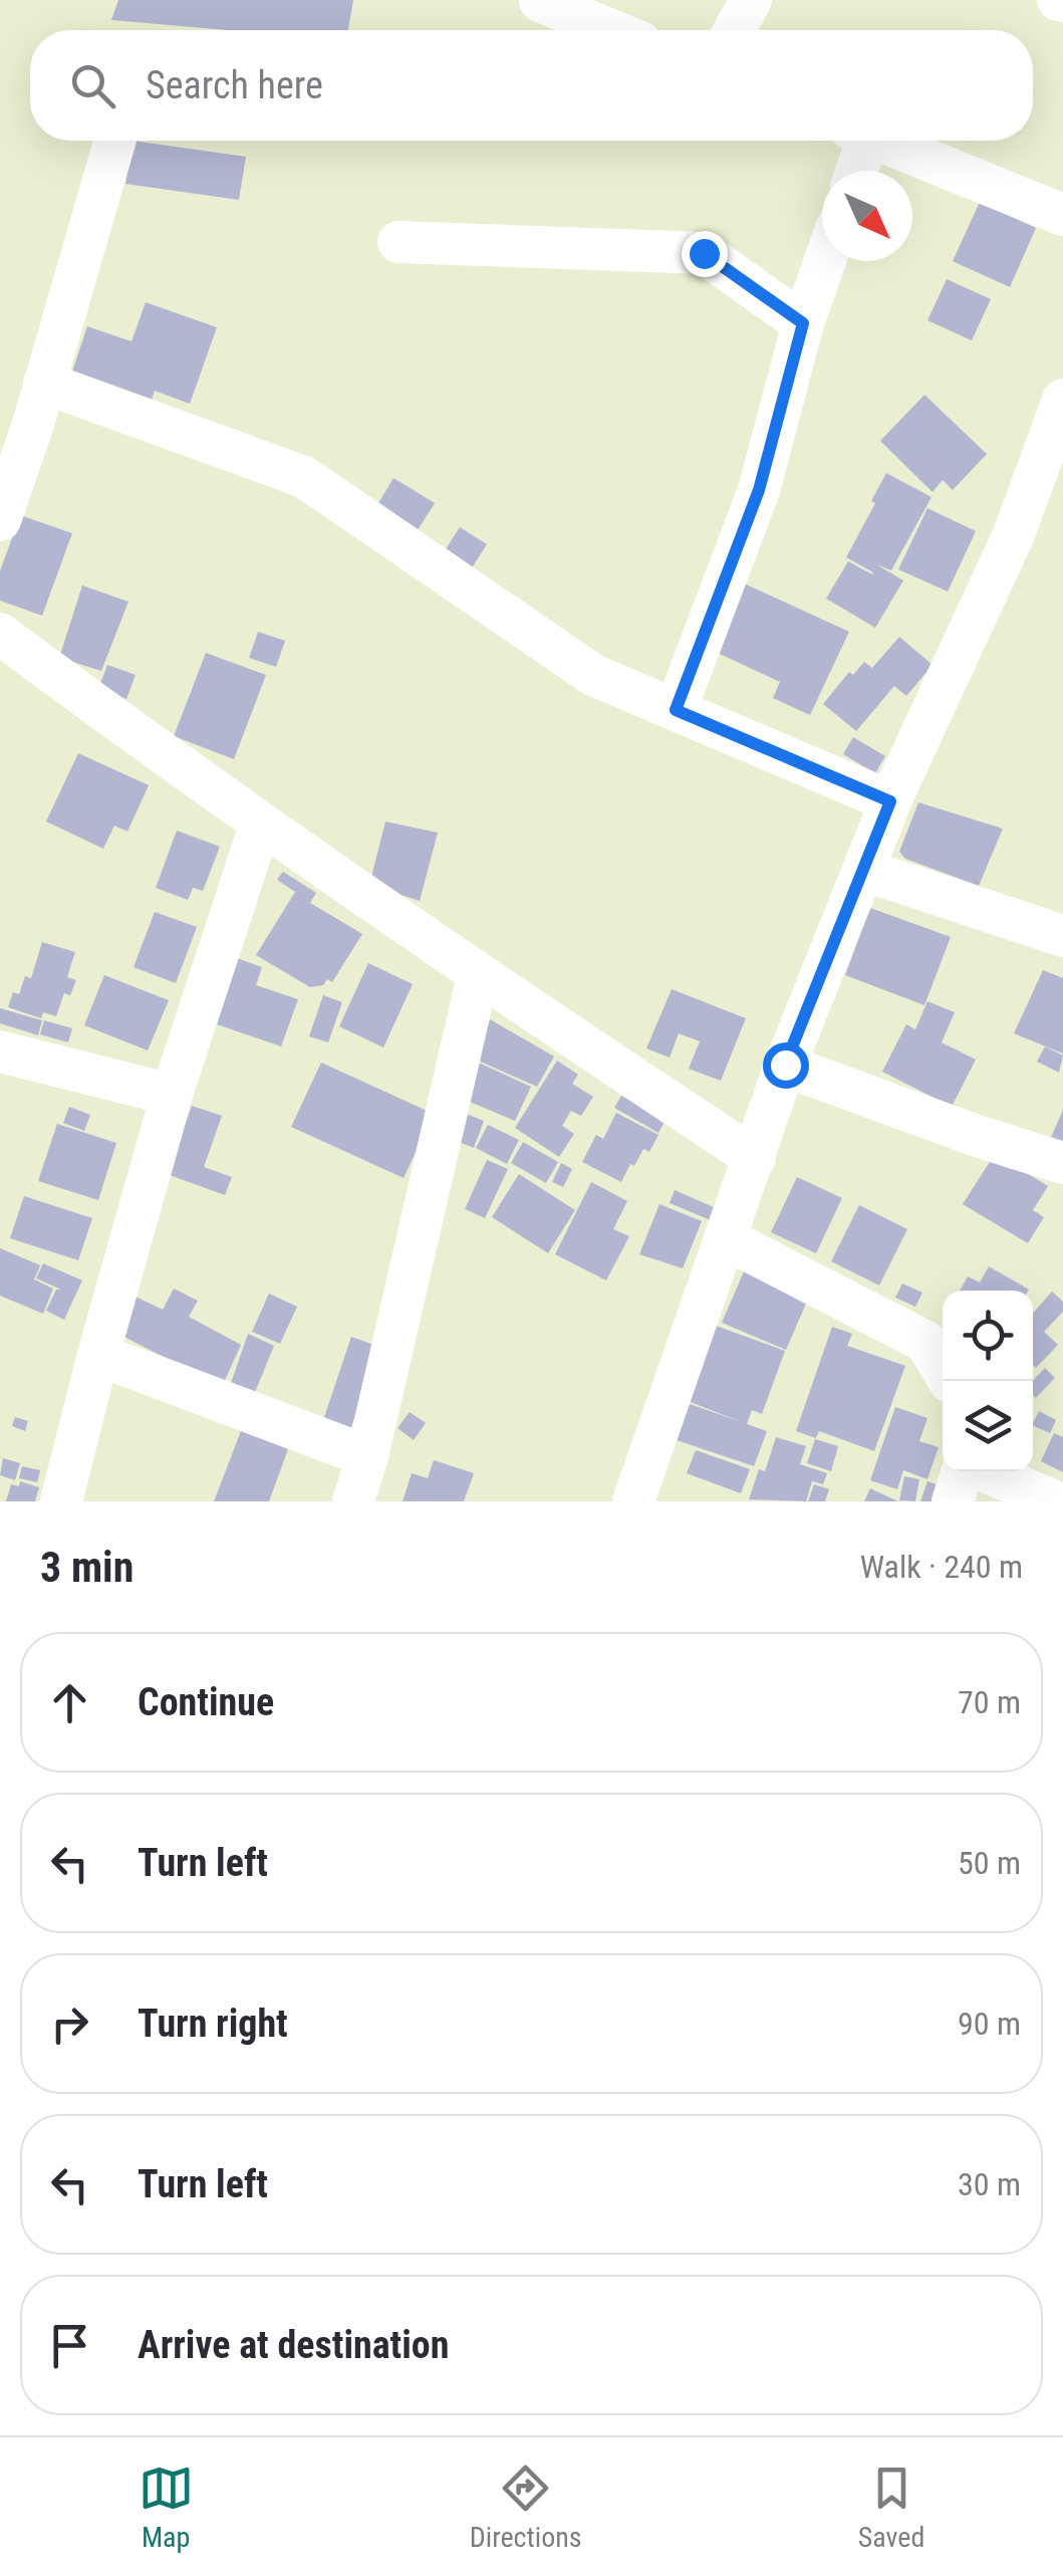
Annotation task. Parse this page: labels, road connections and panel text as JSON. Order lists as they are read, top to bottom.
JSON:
{
  "north": "bottom right",
  "page": {
    "search": "Search here",
    "heading": ["3 min", "Walk · 240 m"],
    "list": [
      ["Continue", "70 m"],
      ["Turn left", "50 m"],
      ["Turn right", "90 m"],
      ["Turn left", "30 m"],
      "Arrive at destination"
    ],
    "nav": ["Map", "Directions", "Saved"]
  }
}
